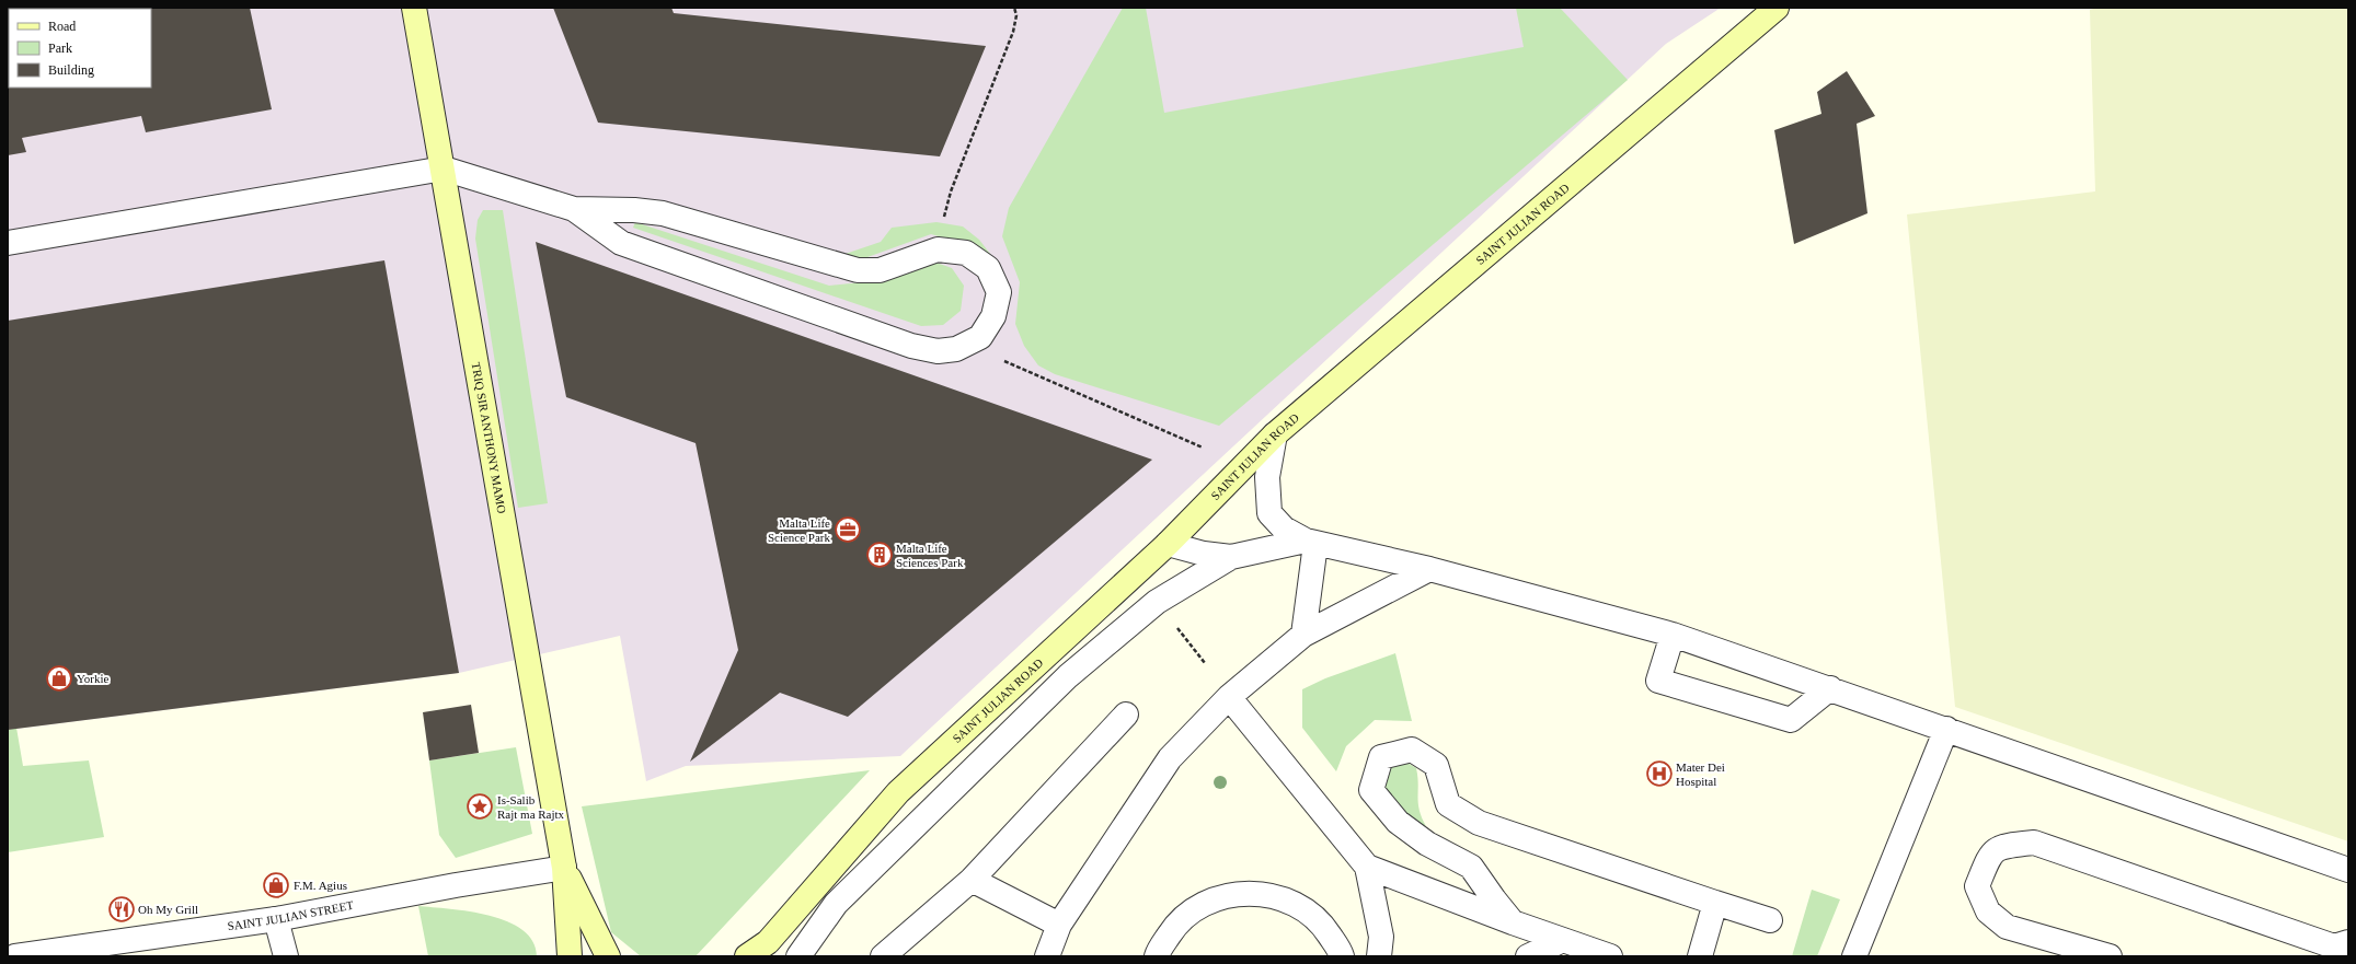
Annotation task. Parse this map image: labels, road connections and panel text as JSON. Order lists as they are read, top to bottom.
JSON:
{
  "streets": {
    "street": ["SAINT JULIAN ROAD", "TRIQ SIR ANTHONY MAMO", "SAINT JULIAN STREET"]
  },
  "crossings": [
    ["TRIQ SIR ANTHONY MAMO", "SAINT JULIAN STREET"]
  ],
  "places": {
    "office": ["Malta Life Science Park"],
    "building": ["Malta Life Sciences Park"],
    "shop": ["Yorkie", "F.M. Agius"],
    "hospital": ["Mater Dei Hospital"],
    "place": ["Is-Salib Rajt ma Rajtx"],
    "restaurant": ["Oh My Grill"]
  },
  "legend": ["Road", "Park", "Building"]
}
